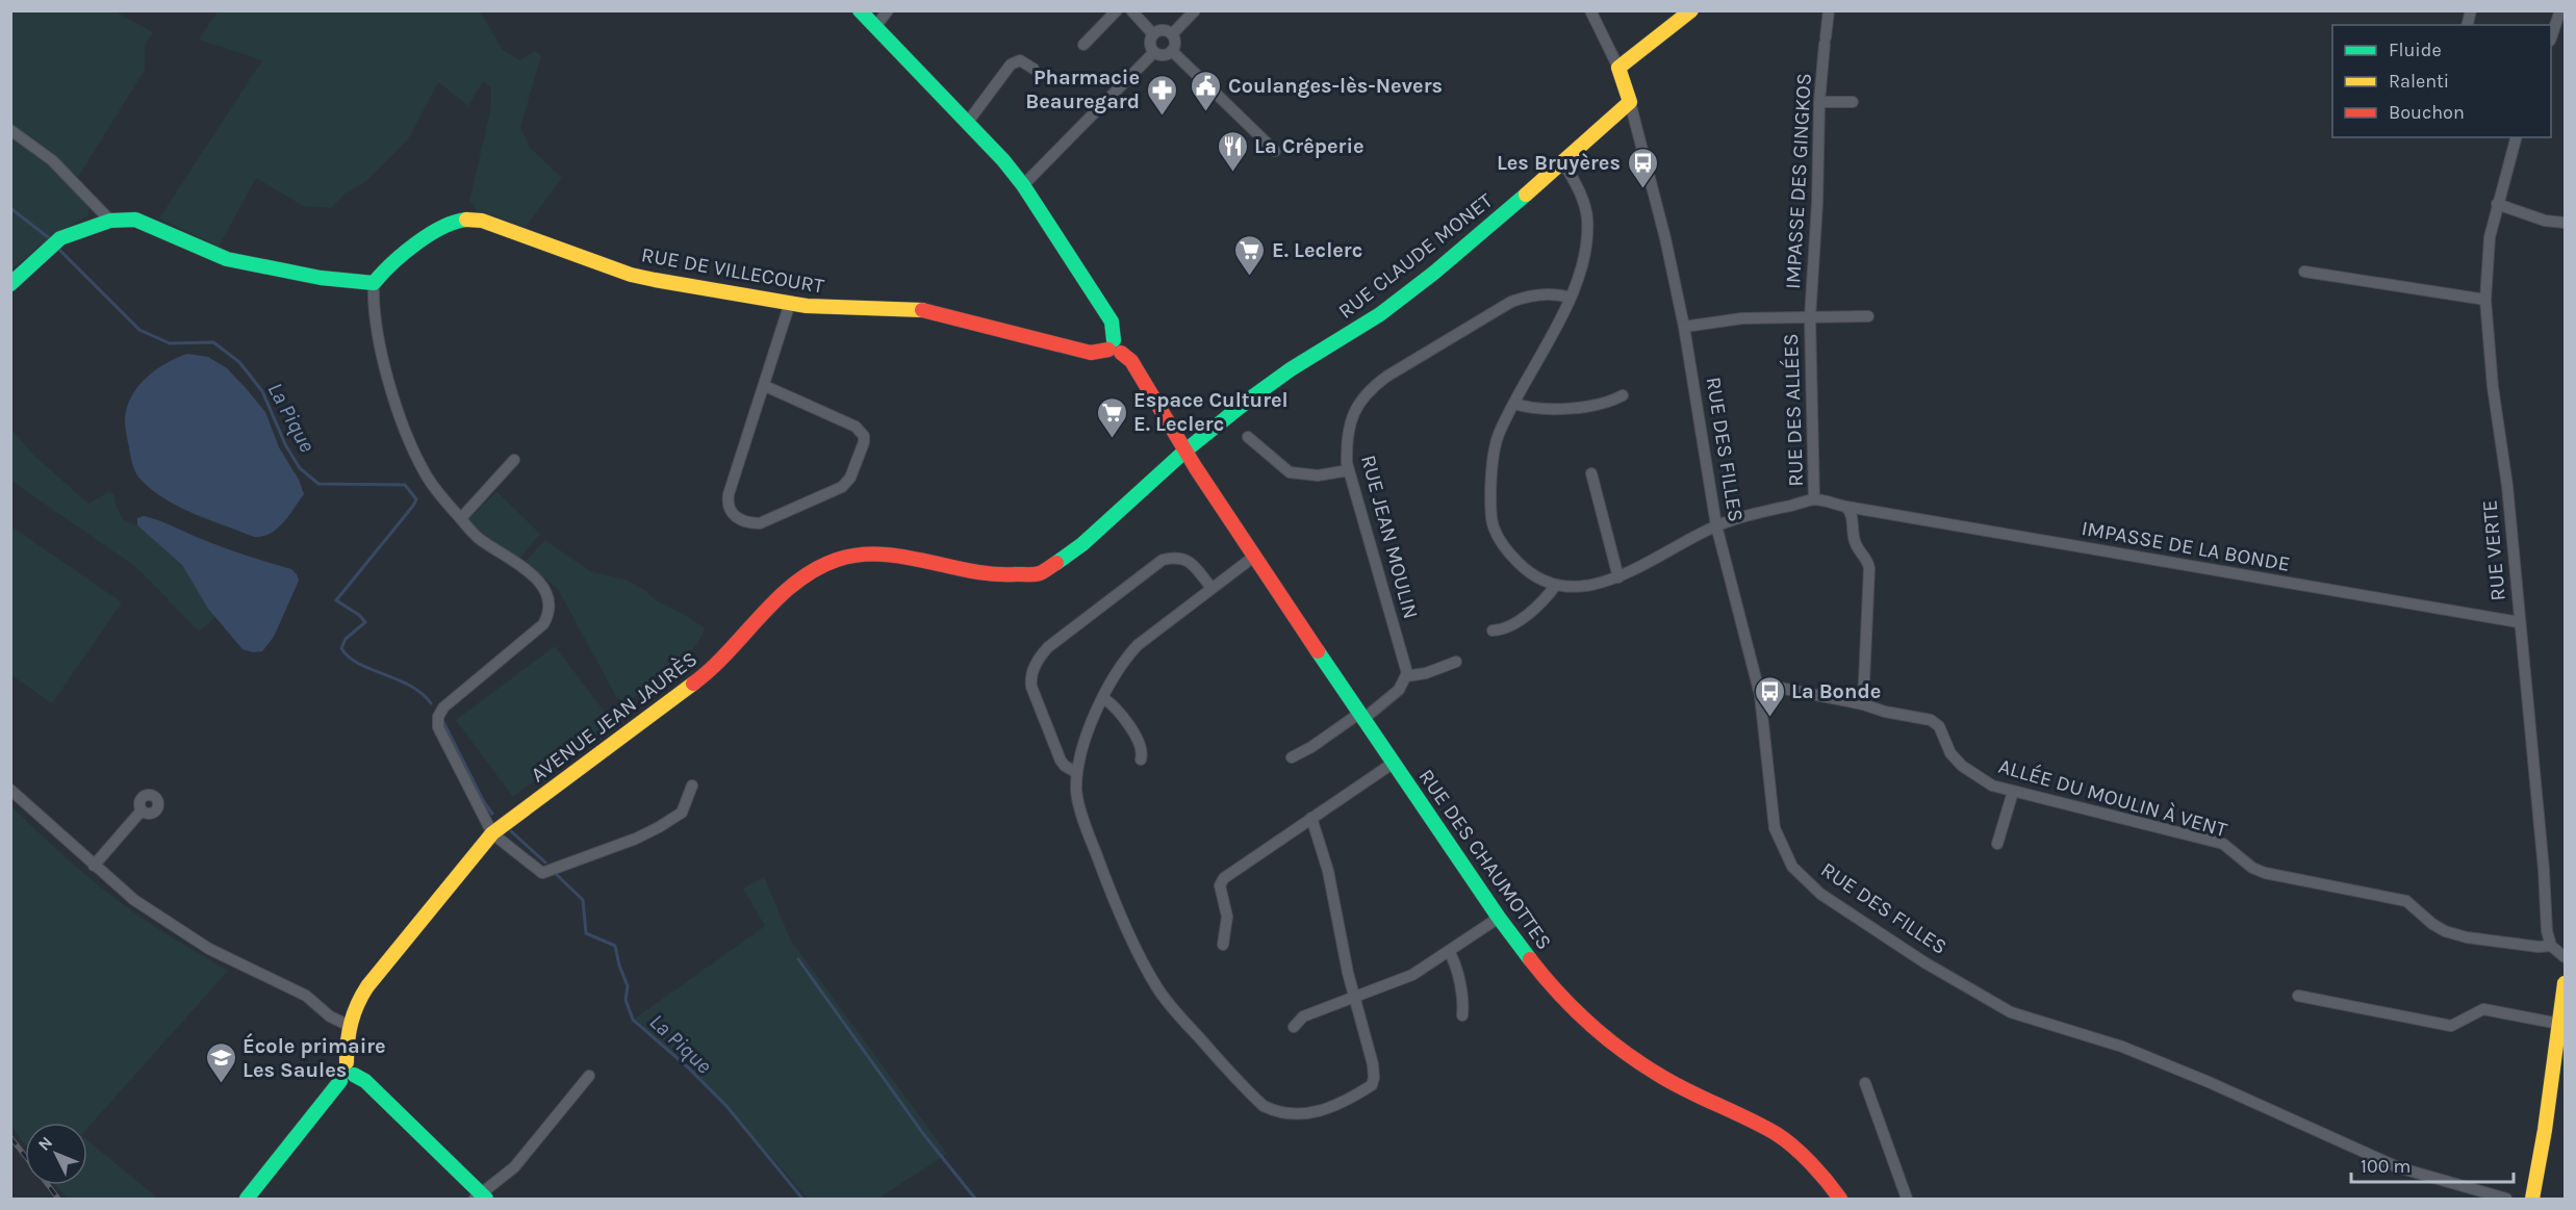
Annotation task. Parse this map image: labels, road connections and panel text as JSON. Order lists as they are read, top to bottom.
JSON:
{
  "streets": {
    "street": [
      "IMPASSE DES GINGKOS",
      "RUE CLAUDE MONET",
      "RUE DE VILLECOURT",
      "RUE DES ALLÉES",
      "RUE DES FILLES",
      "RUE JEAN MOULIN",
      "IMPASSE DE LA BONDE",
      "RUE VERTE",
      "AVENUE JEAN JAURÈS",
      "ALLÉE DU MOULIN À VENT",
      "RUE DES CHAUMOTTES"
    ]
  },
  "crossings": [
    ["IMPASSE DES GINGKOS", "RUE DES ALLÉES"],
    ["RUE CLAUDE MONET", "RUE DES FILLES"],
    ["RUE CLAUDE MONET", "AVENUE JEAN JAURÈS"],
    ["RUE CLAUDE MONET", "RUE DES CHAUMOTTES"],
    ["RUE DE VILLECOURT", "RUE DES CHAUMOTTES"],
    ["RUE DES ALLÉES", "IMPASSE DE LA BONDE"],
    ["RUE DES FILLES", "ALLÉE DU MOULIN À VENT"],
    ["IMPASSE DE LA BONDE", "RUE VERTE"],
    ["RUE VERTE", "ALLÉE DU MOULIN À VENT"],
    ["AVENUE JEAN JAURÈS", "RUE DES CHAUMOTTES"]
  ],
  "water": ["La Pique"],
  "places": {
    "public building": ["Coulanges-lès-Nevers"],
    "pharmacy": ["Pharmacie Beauregard"],
    "restaurant": ["La Crêperie"],
    "bus stop": ["Les Bruyères", "La Bonde"],
    "supermarket": ["E. Leclerc", "Espace Culturel E. Leclerc"],
    "school or university": ["École primaire Les Saules"]
  },
  "legend": ["Fluide", "Ralenti", "Bouchon"],
  "scale_bar": "100 m",
  "north": "top left"
}
